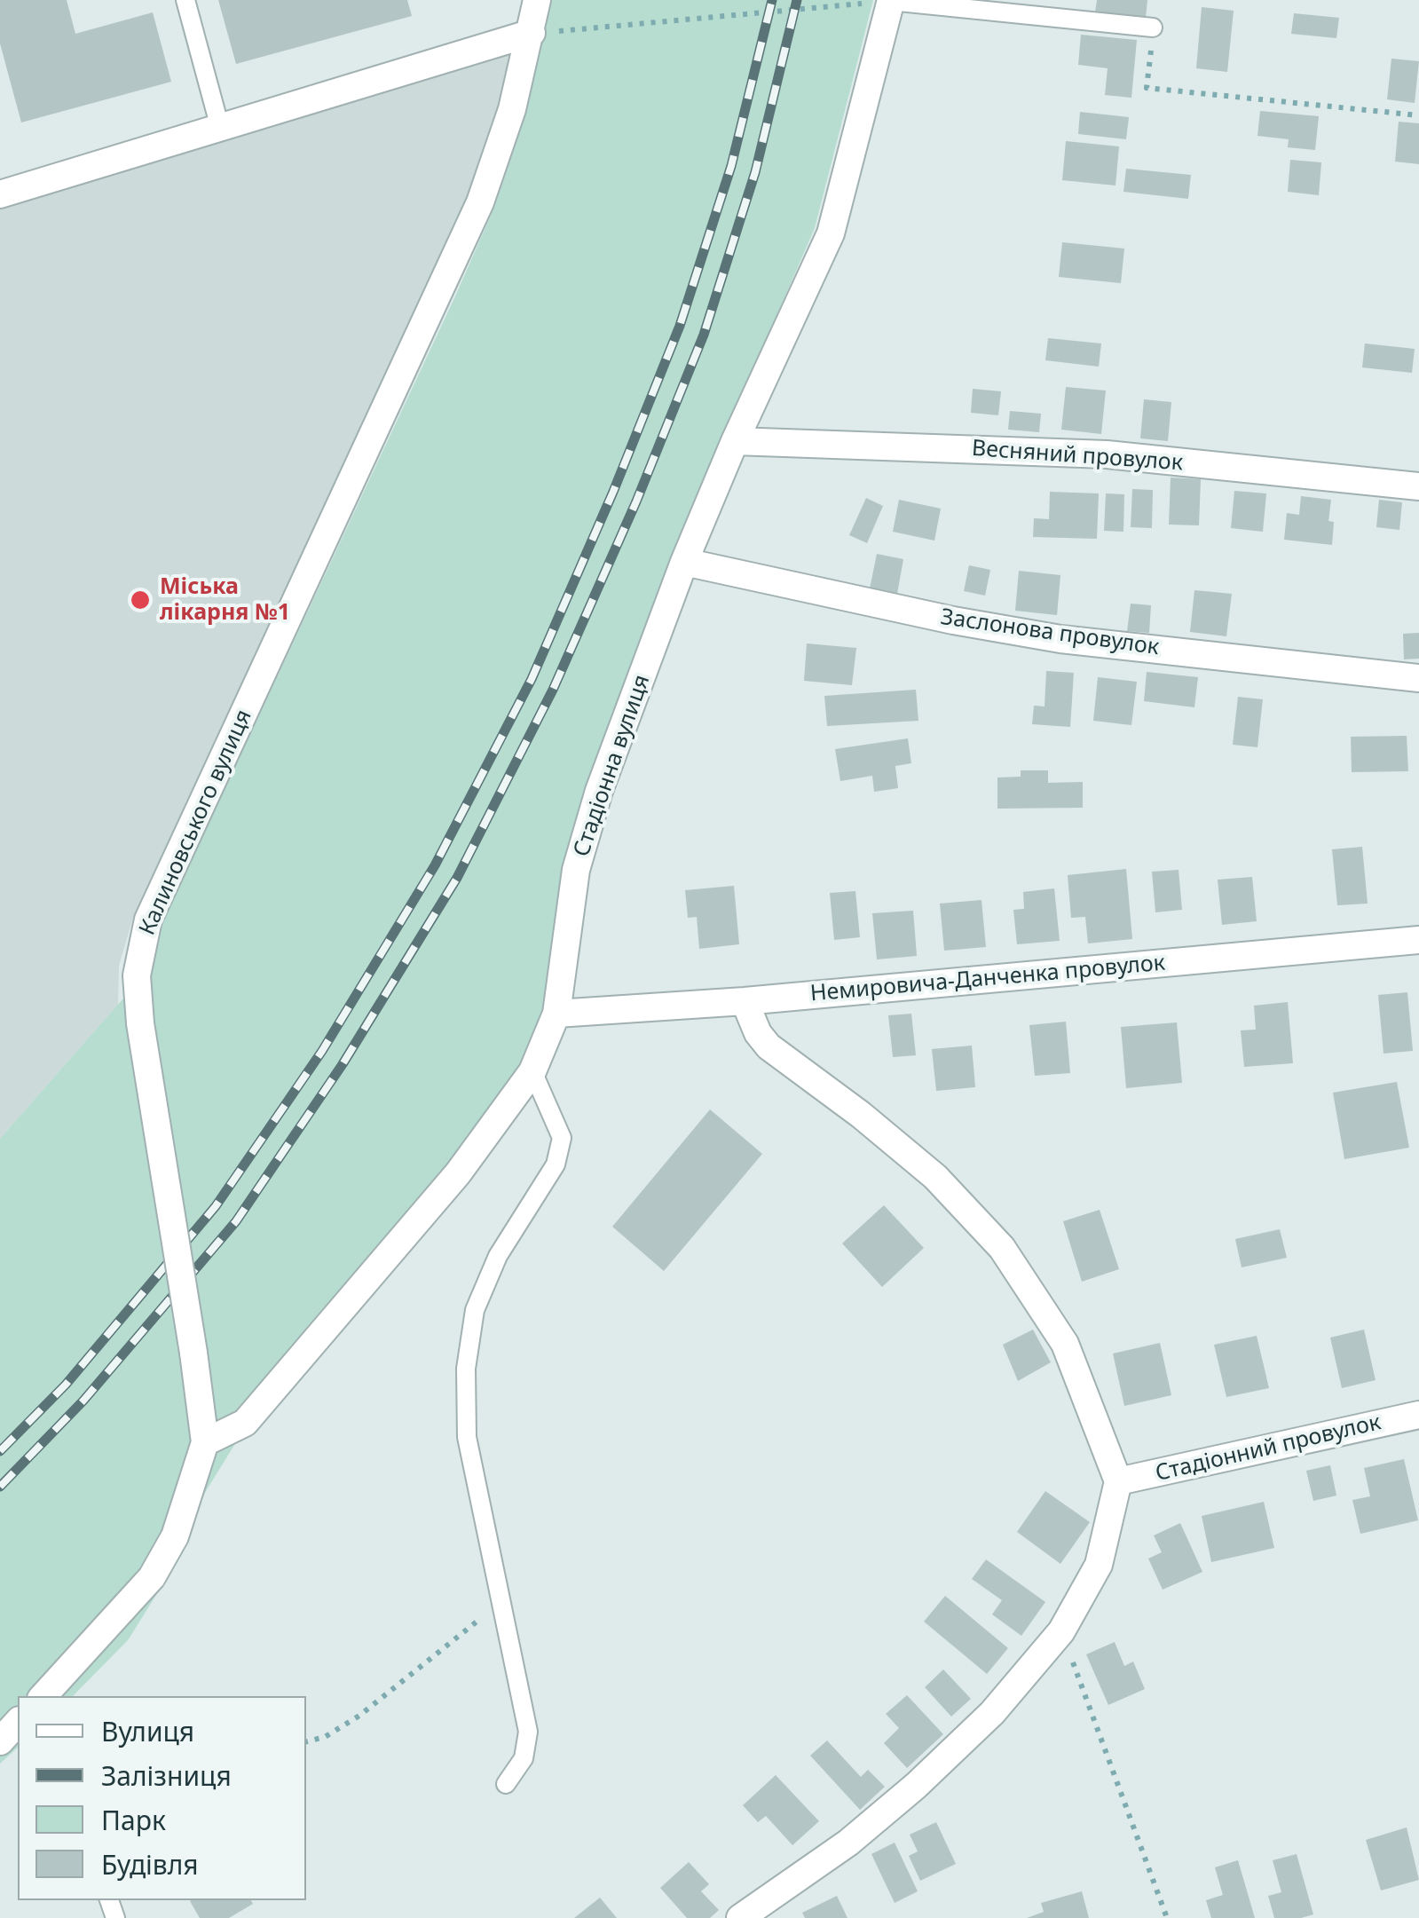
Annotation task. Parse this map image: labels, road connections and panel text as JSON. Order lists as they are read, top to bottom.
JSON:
{
  "streets": {
    "street": [
      "Весняний провулок",
      "Заслонова провулок",
      "Стадіонна вулиця",
      "Калиновського вулиця",
      "Немировича-Данченка провулок",
      "Стадіонний провулок"
    ]
  },
  "crossings": [
    ["Весняний провулок", "Стадіонна вулиця"],
    ["Заслонова провулок", "Стадіонна вулиця"],
    ["Стадіонна вулиця", "Калиновського вулиця"],
    ["Стадіонна вулиця", "Немировича-Данченка провулок"]
  ],
  "places": ["Міська лікарня №1"],
  "legend": [
    "Вулиця",
    "Залізниця",
    "Парк",
    "Будівля"
  ]
}
